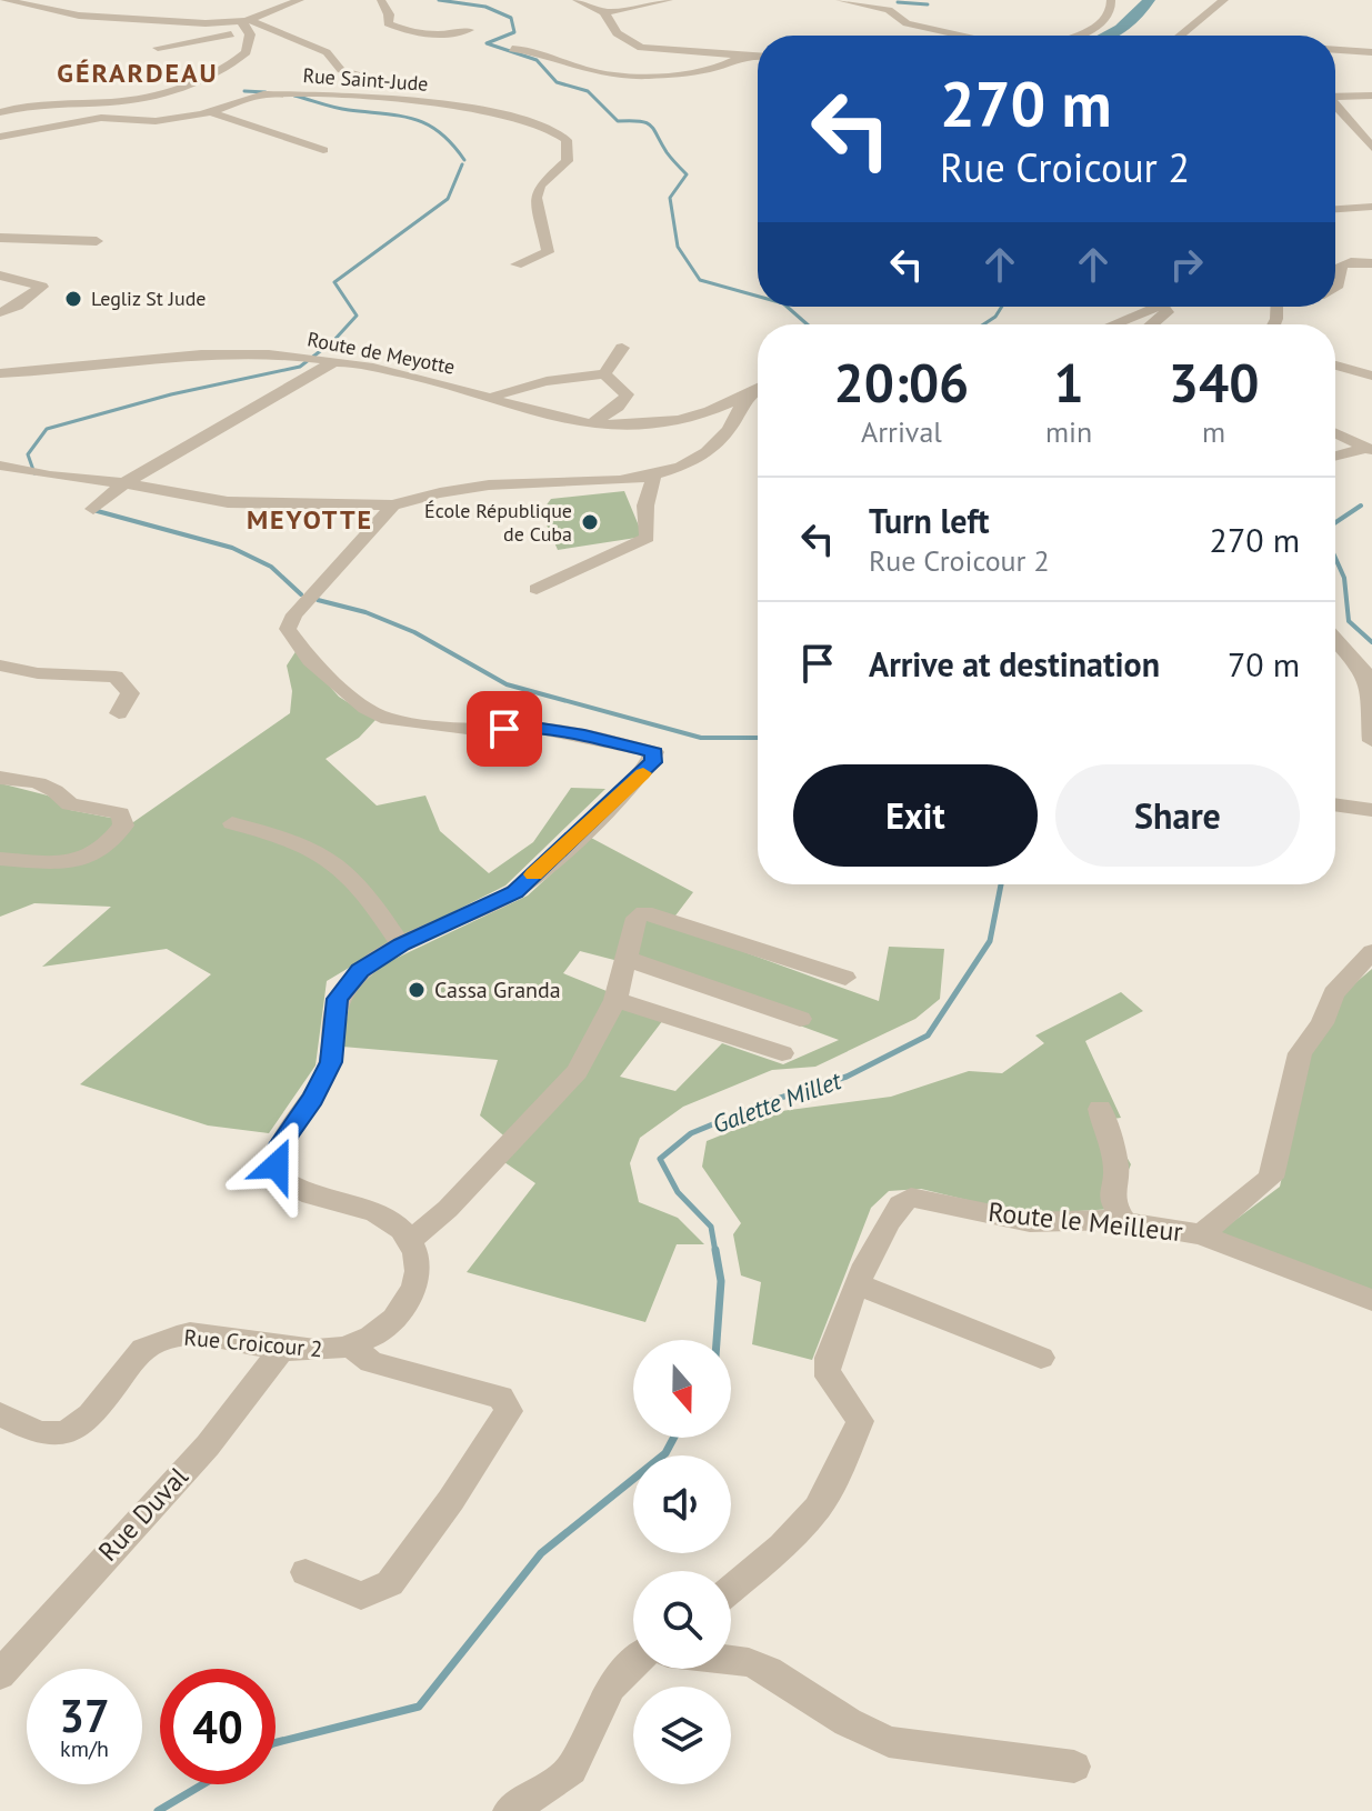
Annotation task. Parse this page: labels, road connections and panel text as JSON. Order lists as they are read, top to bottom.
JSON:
{
  "streets": {
    "street": [
      "Rue Saint-Jude",
      "Route de Meyotte",
      "Route le Meilleur",
      "Rue Croicour 2",
      "Rue Duval"
    ]
  },
  "crossings": [
    ["Rue Croicour 2", "Rue Duval"]
  ],
  "districts": ["GÉRARDEAU", "MEYOTTE"],
  "water": ["Galette Millet"],
  "places": ["Legliz St Jude", "École République de Cuba", "Cassa Granda"],
  "north": "bottom",
  "page": {
    "turn": ["270 m", "Rue Croicour 2"],
    "eta": [
      "20:06",
      "Arrival",
      "1",
      "min",
      "340",
      "m"
    ],
    "list": [
      {
        "name": "Turn left",
        "note": "Rue Croicour 2",
        "value": "270 m"
      },
      {
        "name": "Arrive at destination",
        "value": "70 m"
      }
    ],
    "buttons": ["Exit", "Share"],
    "speed": "37 km/h",
    "limit": "40"
  }
}
